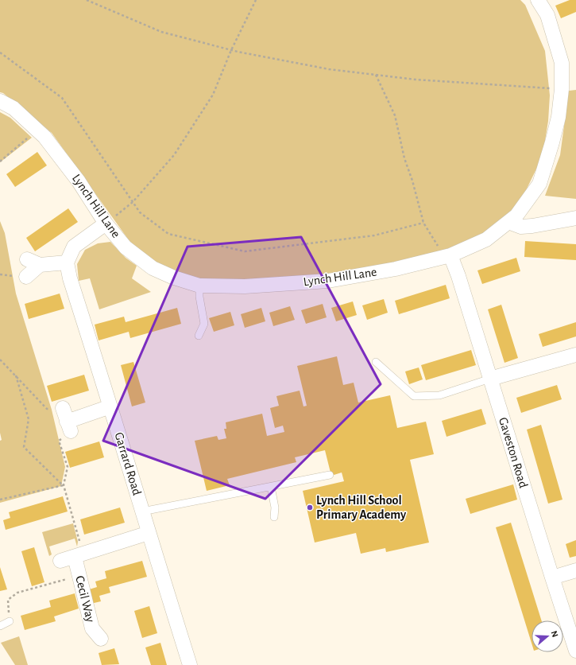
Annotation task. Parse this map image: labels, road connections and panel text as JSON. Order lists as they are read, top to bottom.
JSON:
{
  "streets": {
    "street": [
      "Lynch Hill Lane",
      "Gaveston Road",
      "Garrard Road",
      "Cecil Way"
    ]
  },
  "crossings": [
    ["Lynch Hill Lane", "Gaveston Road"]
  ],
  "places": ["Lynch Hill School Primary Academy"],
  "north": "right"
}
